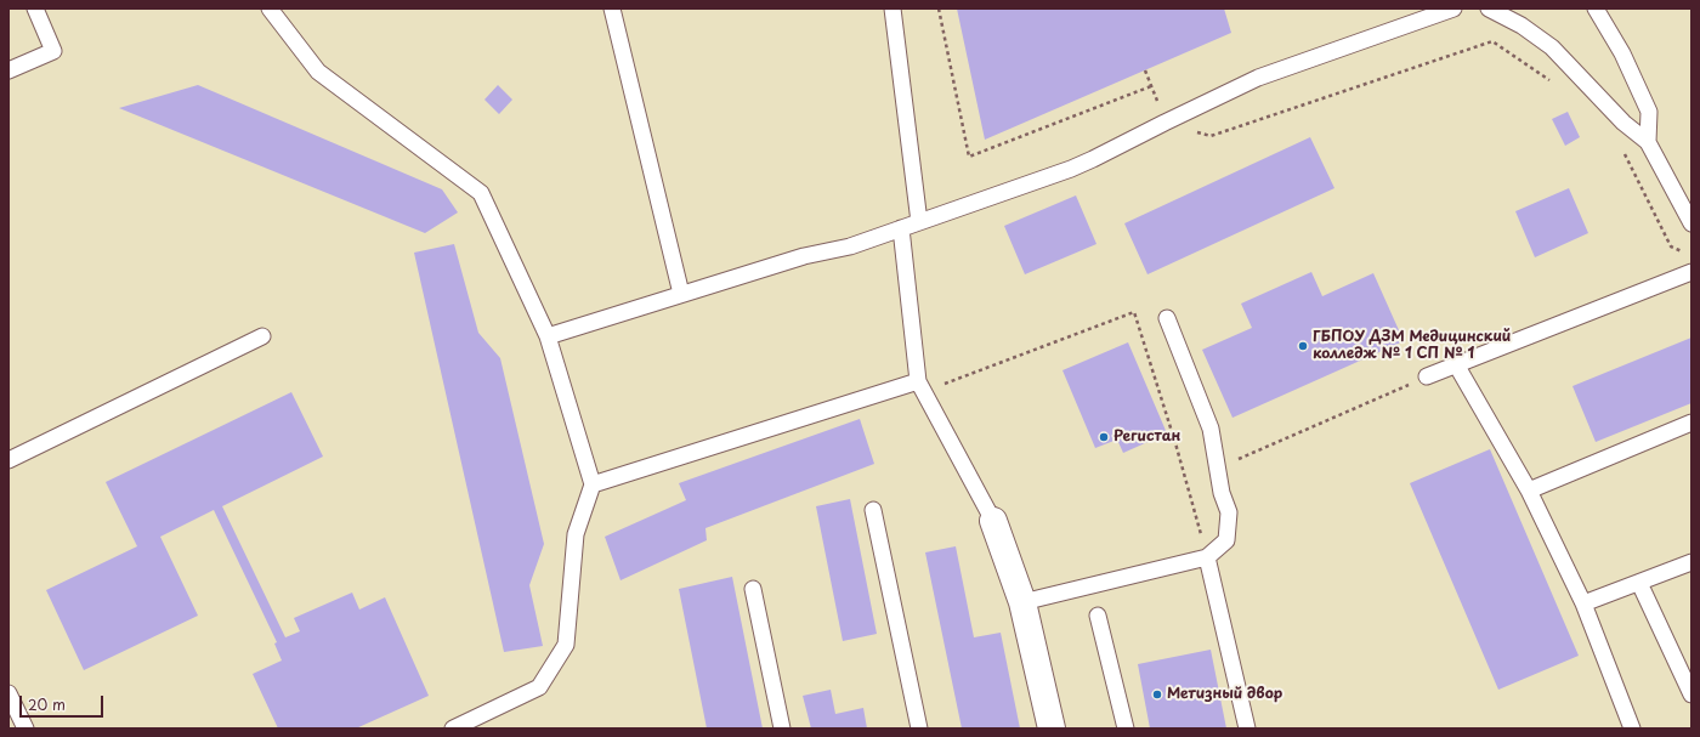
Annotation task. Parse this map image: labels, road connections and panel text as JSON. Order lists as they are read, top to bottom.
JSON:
{
  "places": ["ГБПОУ ДЗМ Медицинский колледж № 1 СП № 1", "Регистан", "Метизный двор"],
  "scale_bar": "20 m"
}
